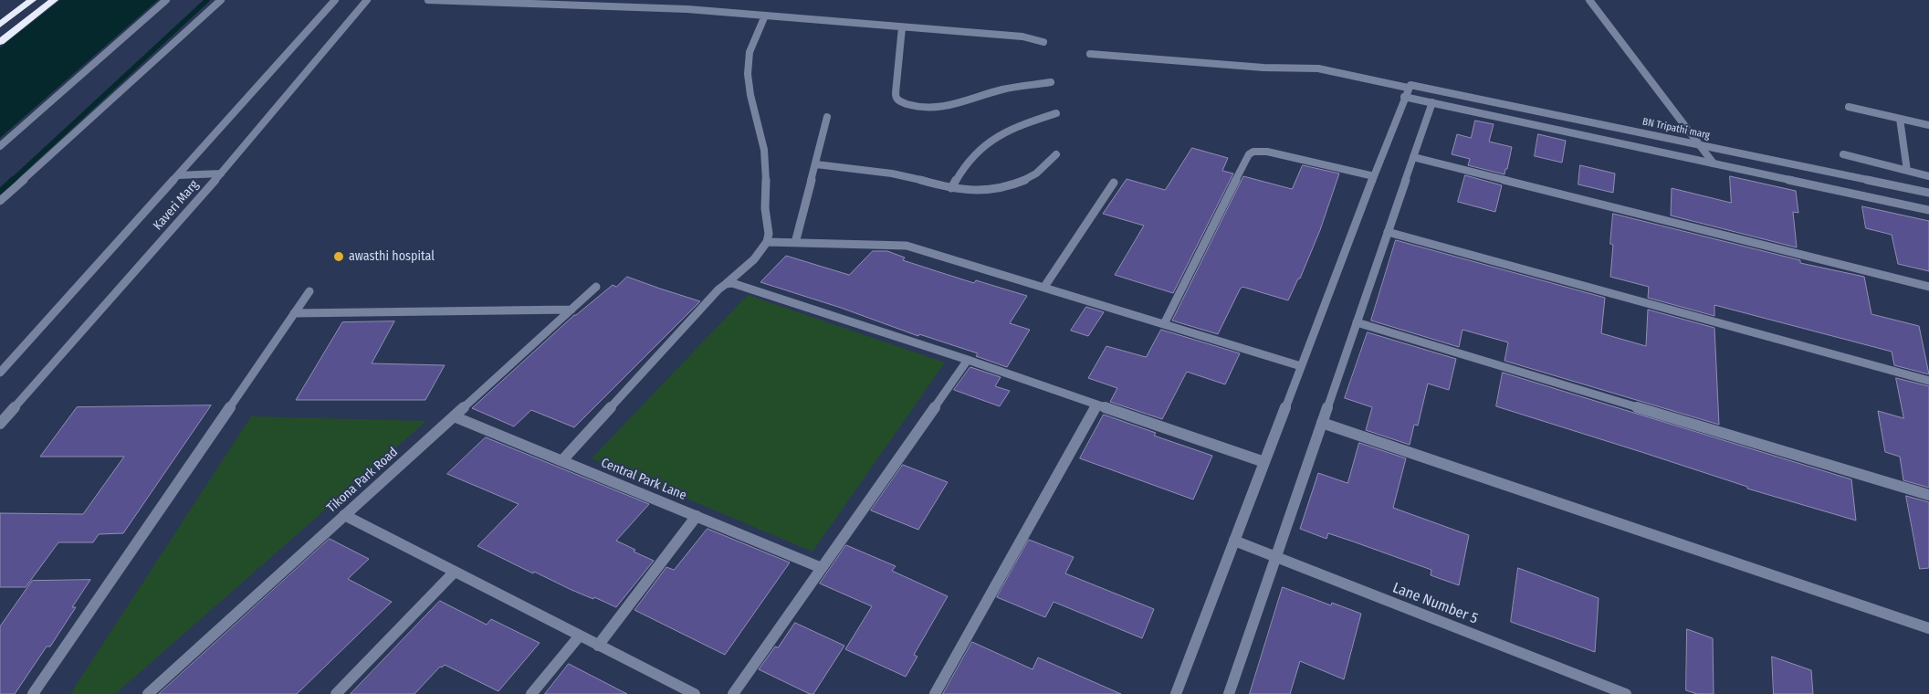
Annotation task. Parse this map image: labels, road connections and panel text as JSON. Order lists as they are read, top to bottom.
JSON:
{
  "streets": {
    "street": [
      "BN Tripathi marg",
      "Kaveri Marg",
      "Central Park Lane",
      "Tikona Park Road",
      "Lane Number 5"
    ]
  },
  "crossings": [
    ["Central Park Lane", "Tikona Park Road"]
  ],
  "places": ["awasthi hospital"]
}
